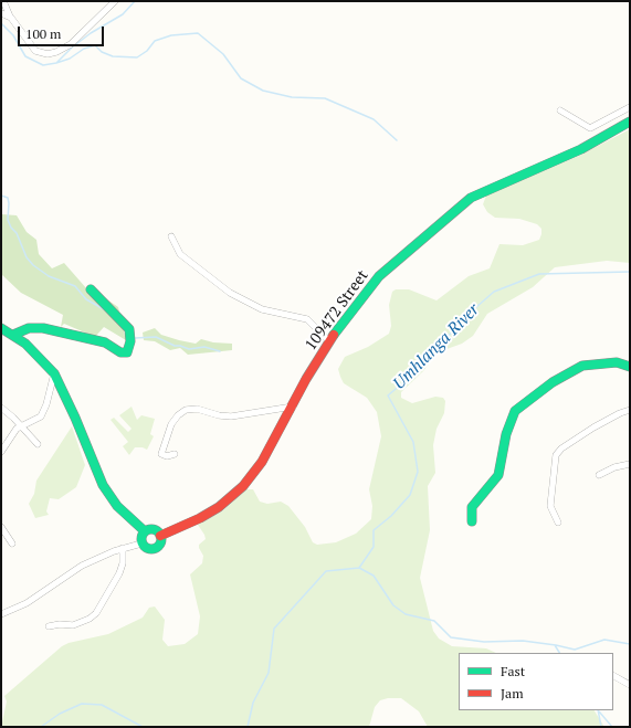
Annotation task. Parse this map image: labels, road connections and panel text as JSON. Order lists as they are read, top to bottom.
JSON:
{
  "streets": {
    "street": ["109472 Street"]
  },
  "water": ["Umhlanga River"],
  "legend": ["Fast", "Jam"],
  "scale_bar": "100 m"
}
